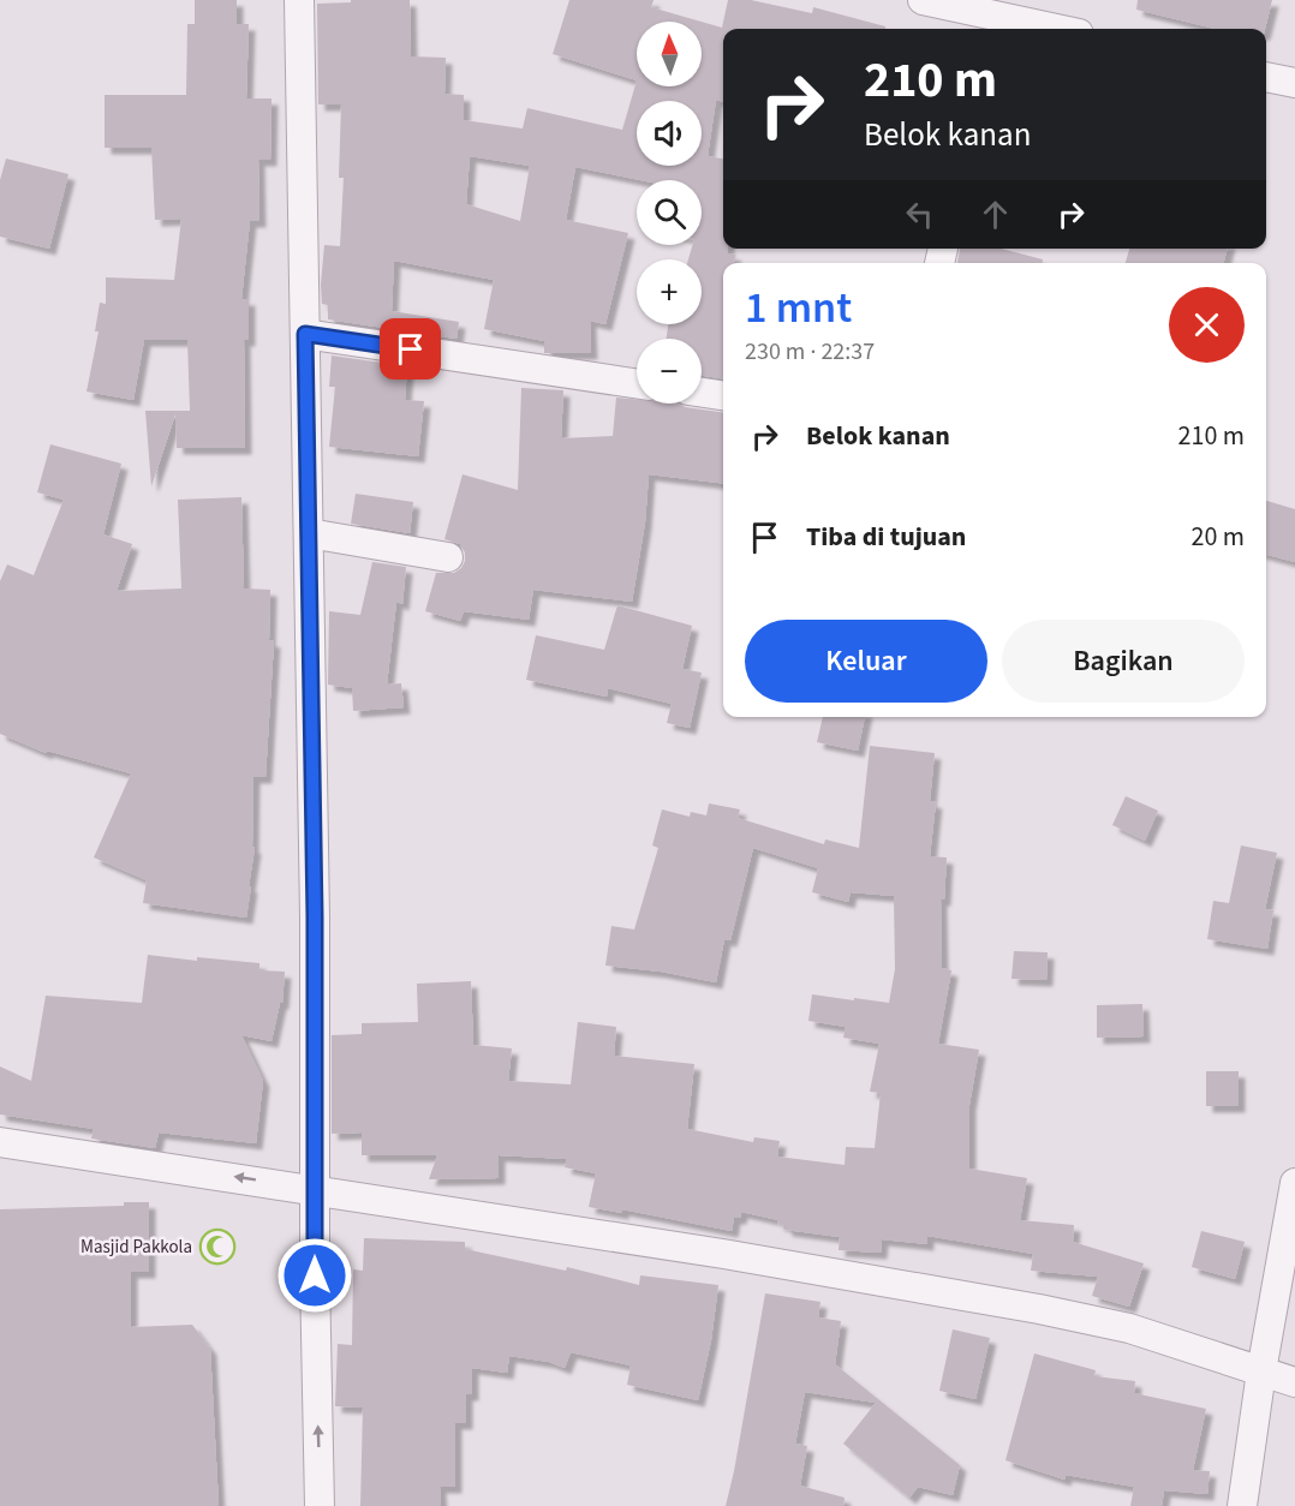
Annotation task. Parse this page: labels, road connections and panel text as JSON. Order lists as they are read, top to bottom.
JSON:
{
  "places": {
    "mosque": ["Masjid Pakkola"]
  },
  "north": "top",
  "page": {
    "map_buttons": ["+", "−"],
    "turn": ["210 m", "Belok kanan"],
    "heading": ["1 mnt", "230 m · 22:37"],
    "list": [
      {
        "name": "Belok kanan",
        "value": "210 m"
      },
      {
        "name": "Tiba di tujuan",
        "value": "20 m"
      }
    ],
    "buttons": ["Keluar", "Bagikan"]
  }
}
